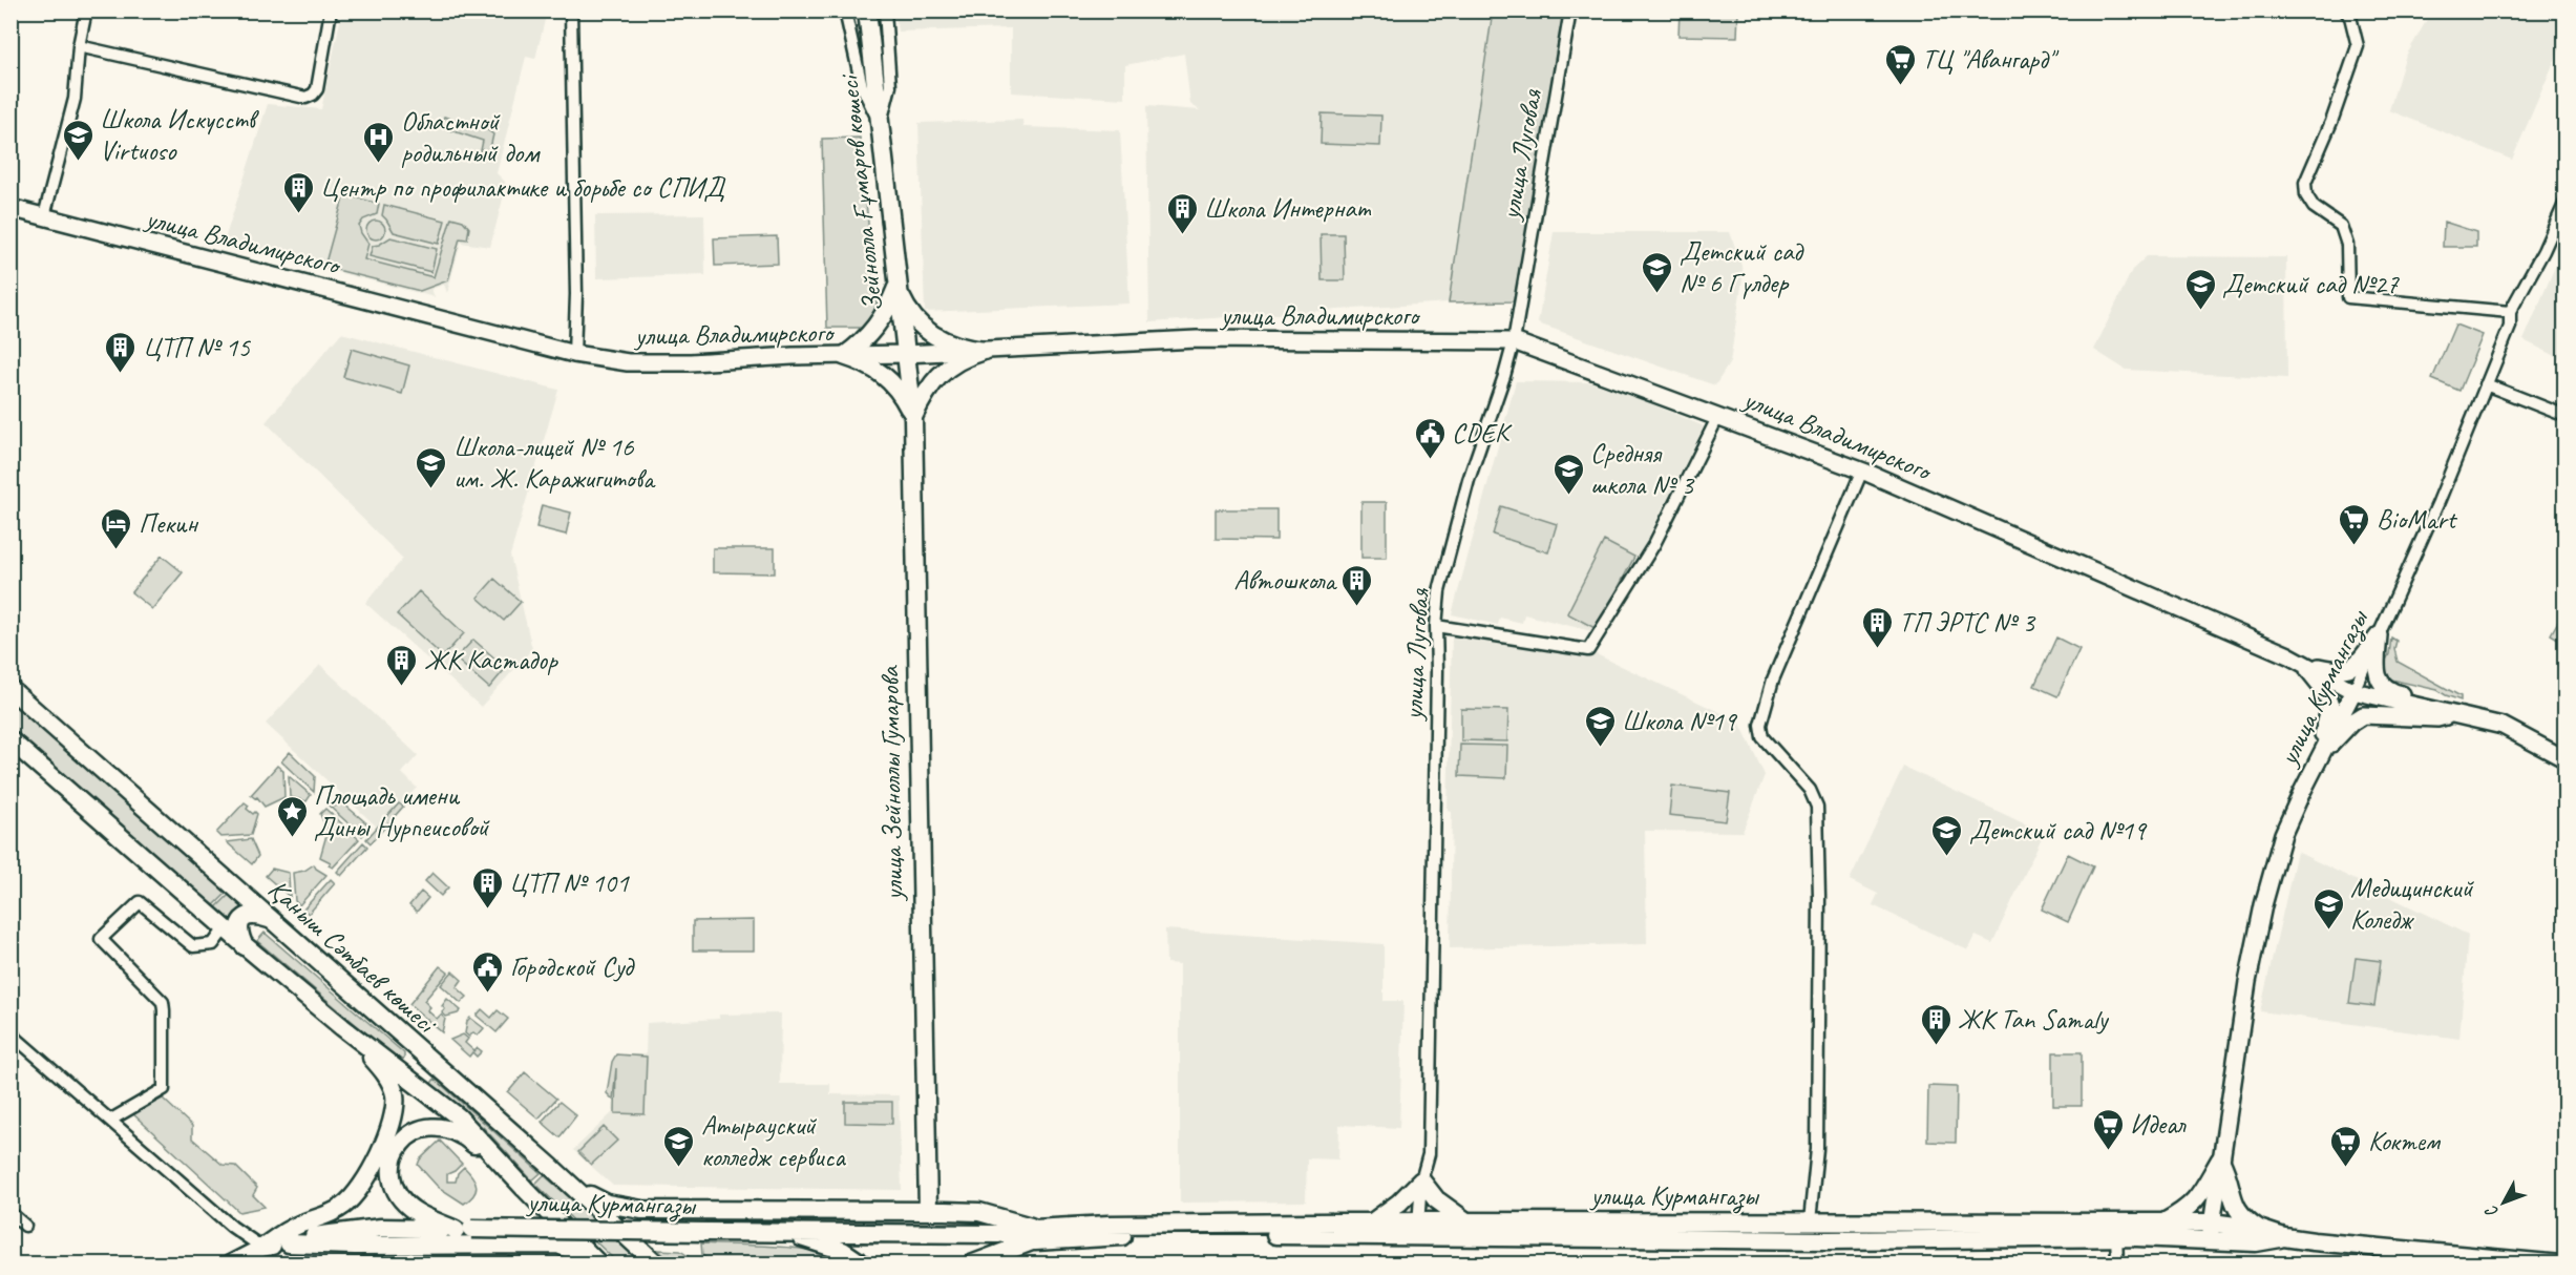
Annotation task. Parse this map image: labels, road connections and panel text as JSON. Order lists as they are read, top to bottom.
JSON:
{
  "streets": {
    "main road": [
      "Зейнолла Ғұмаров көшесі",
      "улица Курмангазы",
      "улица Зейноллы Гумарова",
      "Қаныш Сәтбаев көшесі"
    ],
    "street": ["улица Луговая", "улица Владимирского"]
  },
  "crossings": [
    ["улица Луговая", "улица Владимирского"],
    ["улица Луговая", "улица Курмангазы"],
    ["Зейнолла Ғұмаров көшесі", "улица Владимирского"],
    ["Зейнолла Ғұмаров көшесі", "улица Зейноллы Гумарова"],
    ["улица Владимирского", "улица Курмангазы"],
    ["улица Владимирского", "улица Зейноллы Гумарова"]
  ],
  "places": {
    "supermarket": [
      "ТЦ \"Авангард\"",
      "BioMart",
      "Идеал",
      "Коктем"
    ],
    "school or university": [
      "Школа Искусств Virtuoso",
      "Детский сад № 6 Гүлдер",
      "Детский сад №27",
      "Школа-лицей № 16 им. Ж. Каражигитова",
      "Средняя школа № 3",
      "Школа №19",
      "Детский сад №19",
      "Медицинский Коледж",
      "Атырауский колледж сервиса"
    ],
    "hospital": ["Областной родильный дом"],
    "building": [
      "Центр по профилактике и борьбе со СПИД",
      "Школа Интернат",
      "ЦТП № 15",
      "Автошкола",
      "ТП ЭРТС № 3",
      "ЖК Кастадор",
      "ЦТП № 101",
      "ЖК Tan Samaly"
    ],
    "public building": ["CDEK", "Городской Суд"],
    "hotel": ["Пекин"],
    "place": ["Площадь имени Дины Нурпеисовой"]
  },
  "north": "bottom left"
}
